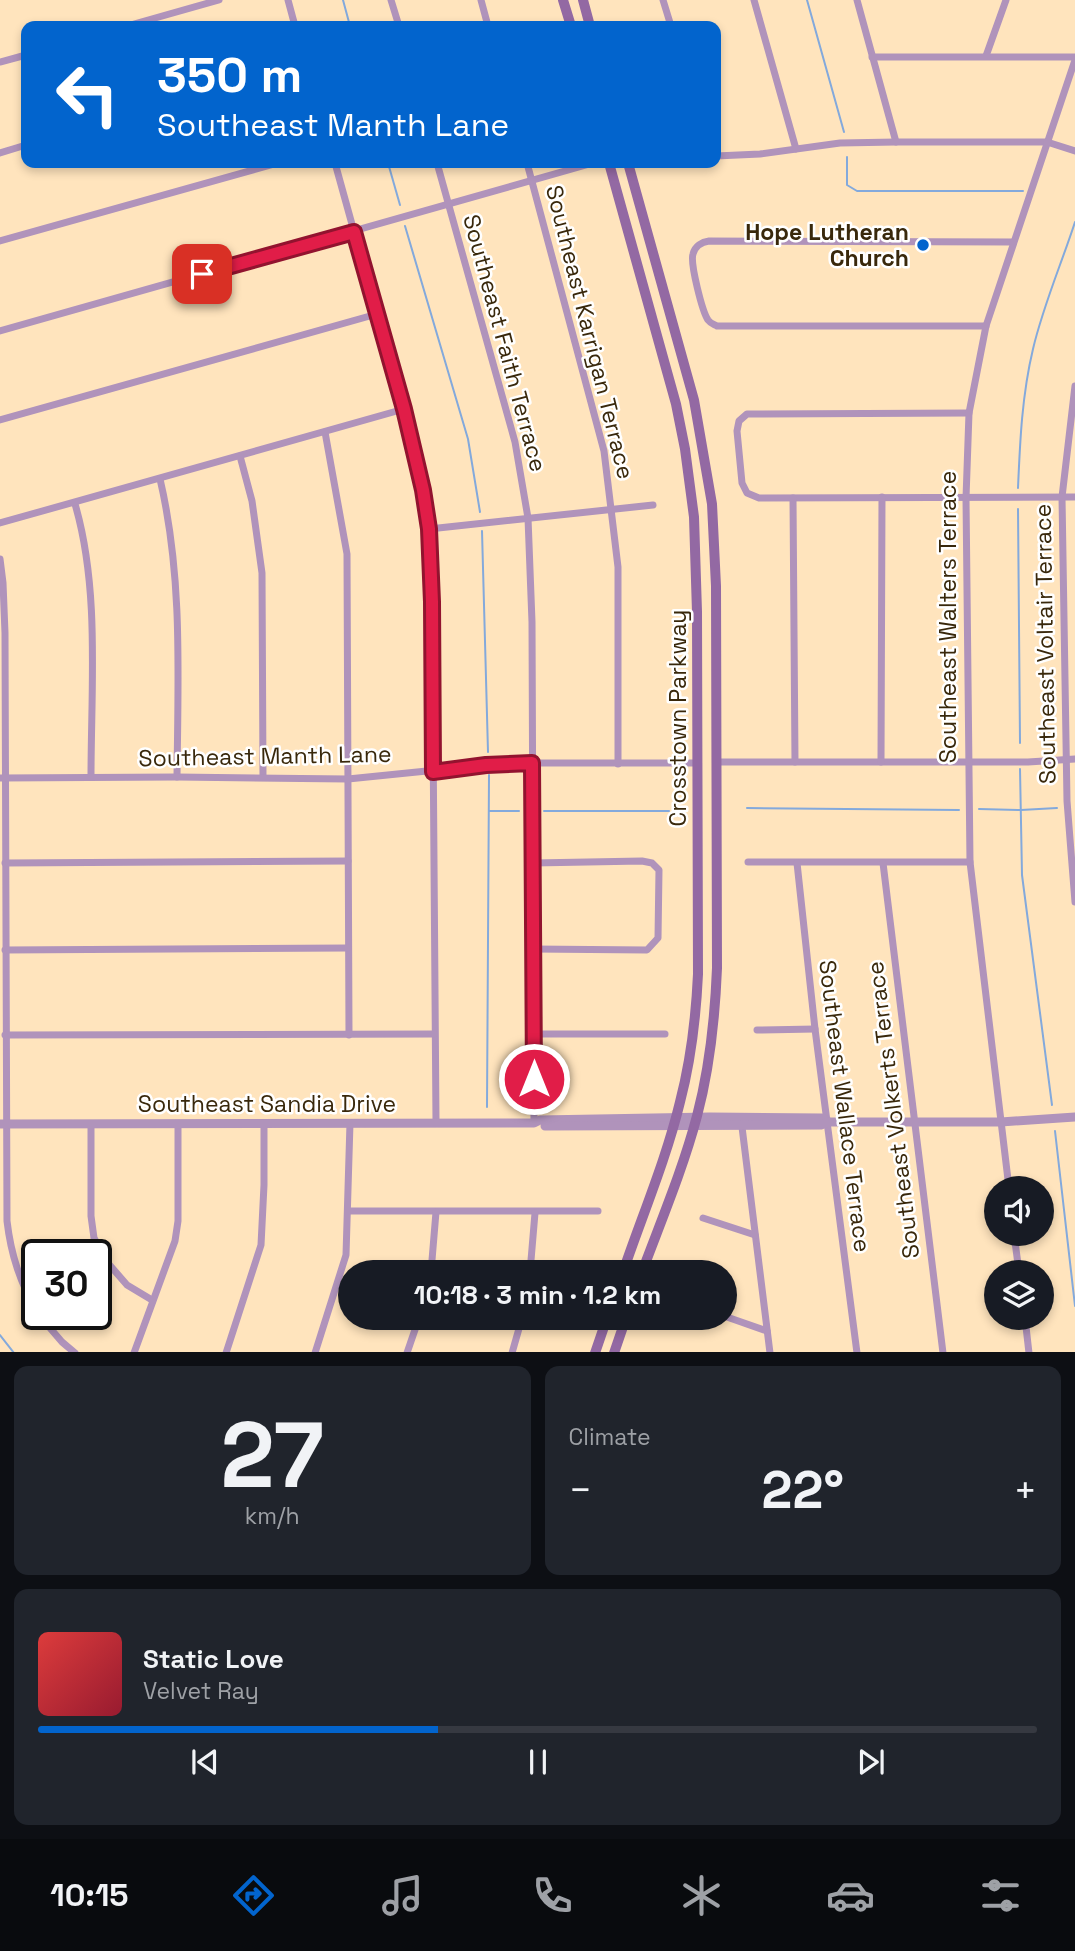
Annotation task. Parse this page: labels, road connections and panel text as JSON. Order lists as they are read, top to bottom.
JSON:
{
  "streets": {
    "main road": ["Crosstown Parkway"],
    "street": [
      "Southeast Karrigan Terrace",
      "Southeast Faith Terrace",
      "Southeast Walters Terrace",
      "Southeast Voltair Terrace",
      "Southeast Manth Lane",
      "Southeast Sandia Drive",
      "Southeast Wallace Terrace",
      "Southeast Volkerts Terrace"
    ]
  },
  "crossings": [
    ["Southeast Karrigan Terrace", "Southeast Manth Lane"],
    ["Southeast Faith Terrace", "Southeast Manth Lane"],
    ["Southeast Faith Terrace", "Southeast Sandia Drive"],
    ["Southeast Walters Terrace", "Southeast Sandia Drive"],
    ["Crosstown Parkway", "Southeast Manth Lane"],
    ["Crosstown Parkway", "Southeast Sandia Drive"],
    ["Southeast Sandia Drive", "Southeast Wallace Terrace"],
    ["Southeast Sandia Drive", "Southeast Volkerts Terrace"]
  ],
  "places": ["Hope Lutheran Church"],
  "page": {
    "turn": ["350 m", "Southeast Manth Lane"],
    "limit": "30",
    "trip": "10:18 · 3 min · 1.2 km",
    "tile": [
      ["27", "km/h"],
      "Climate"
    ],
    "heat": ["−", "22°", "+"],
    "song": ["Static Love", "Velvet Ray"],
    "tabs": "10:15"
  }
}
